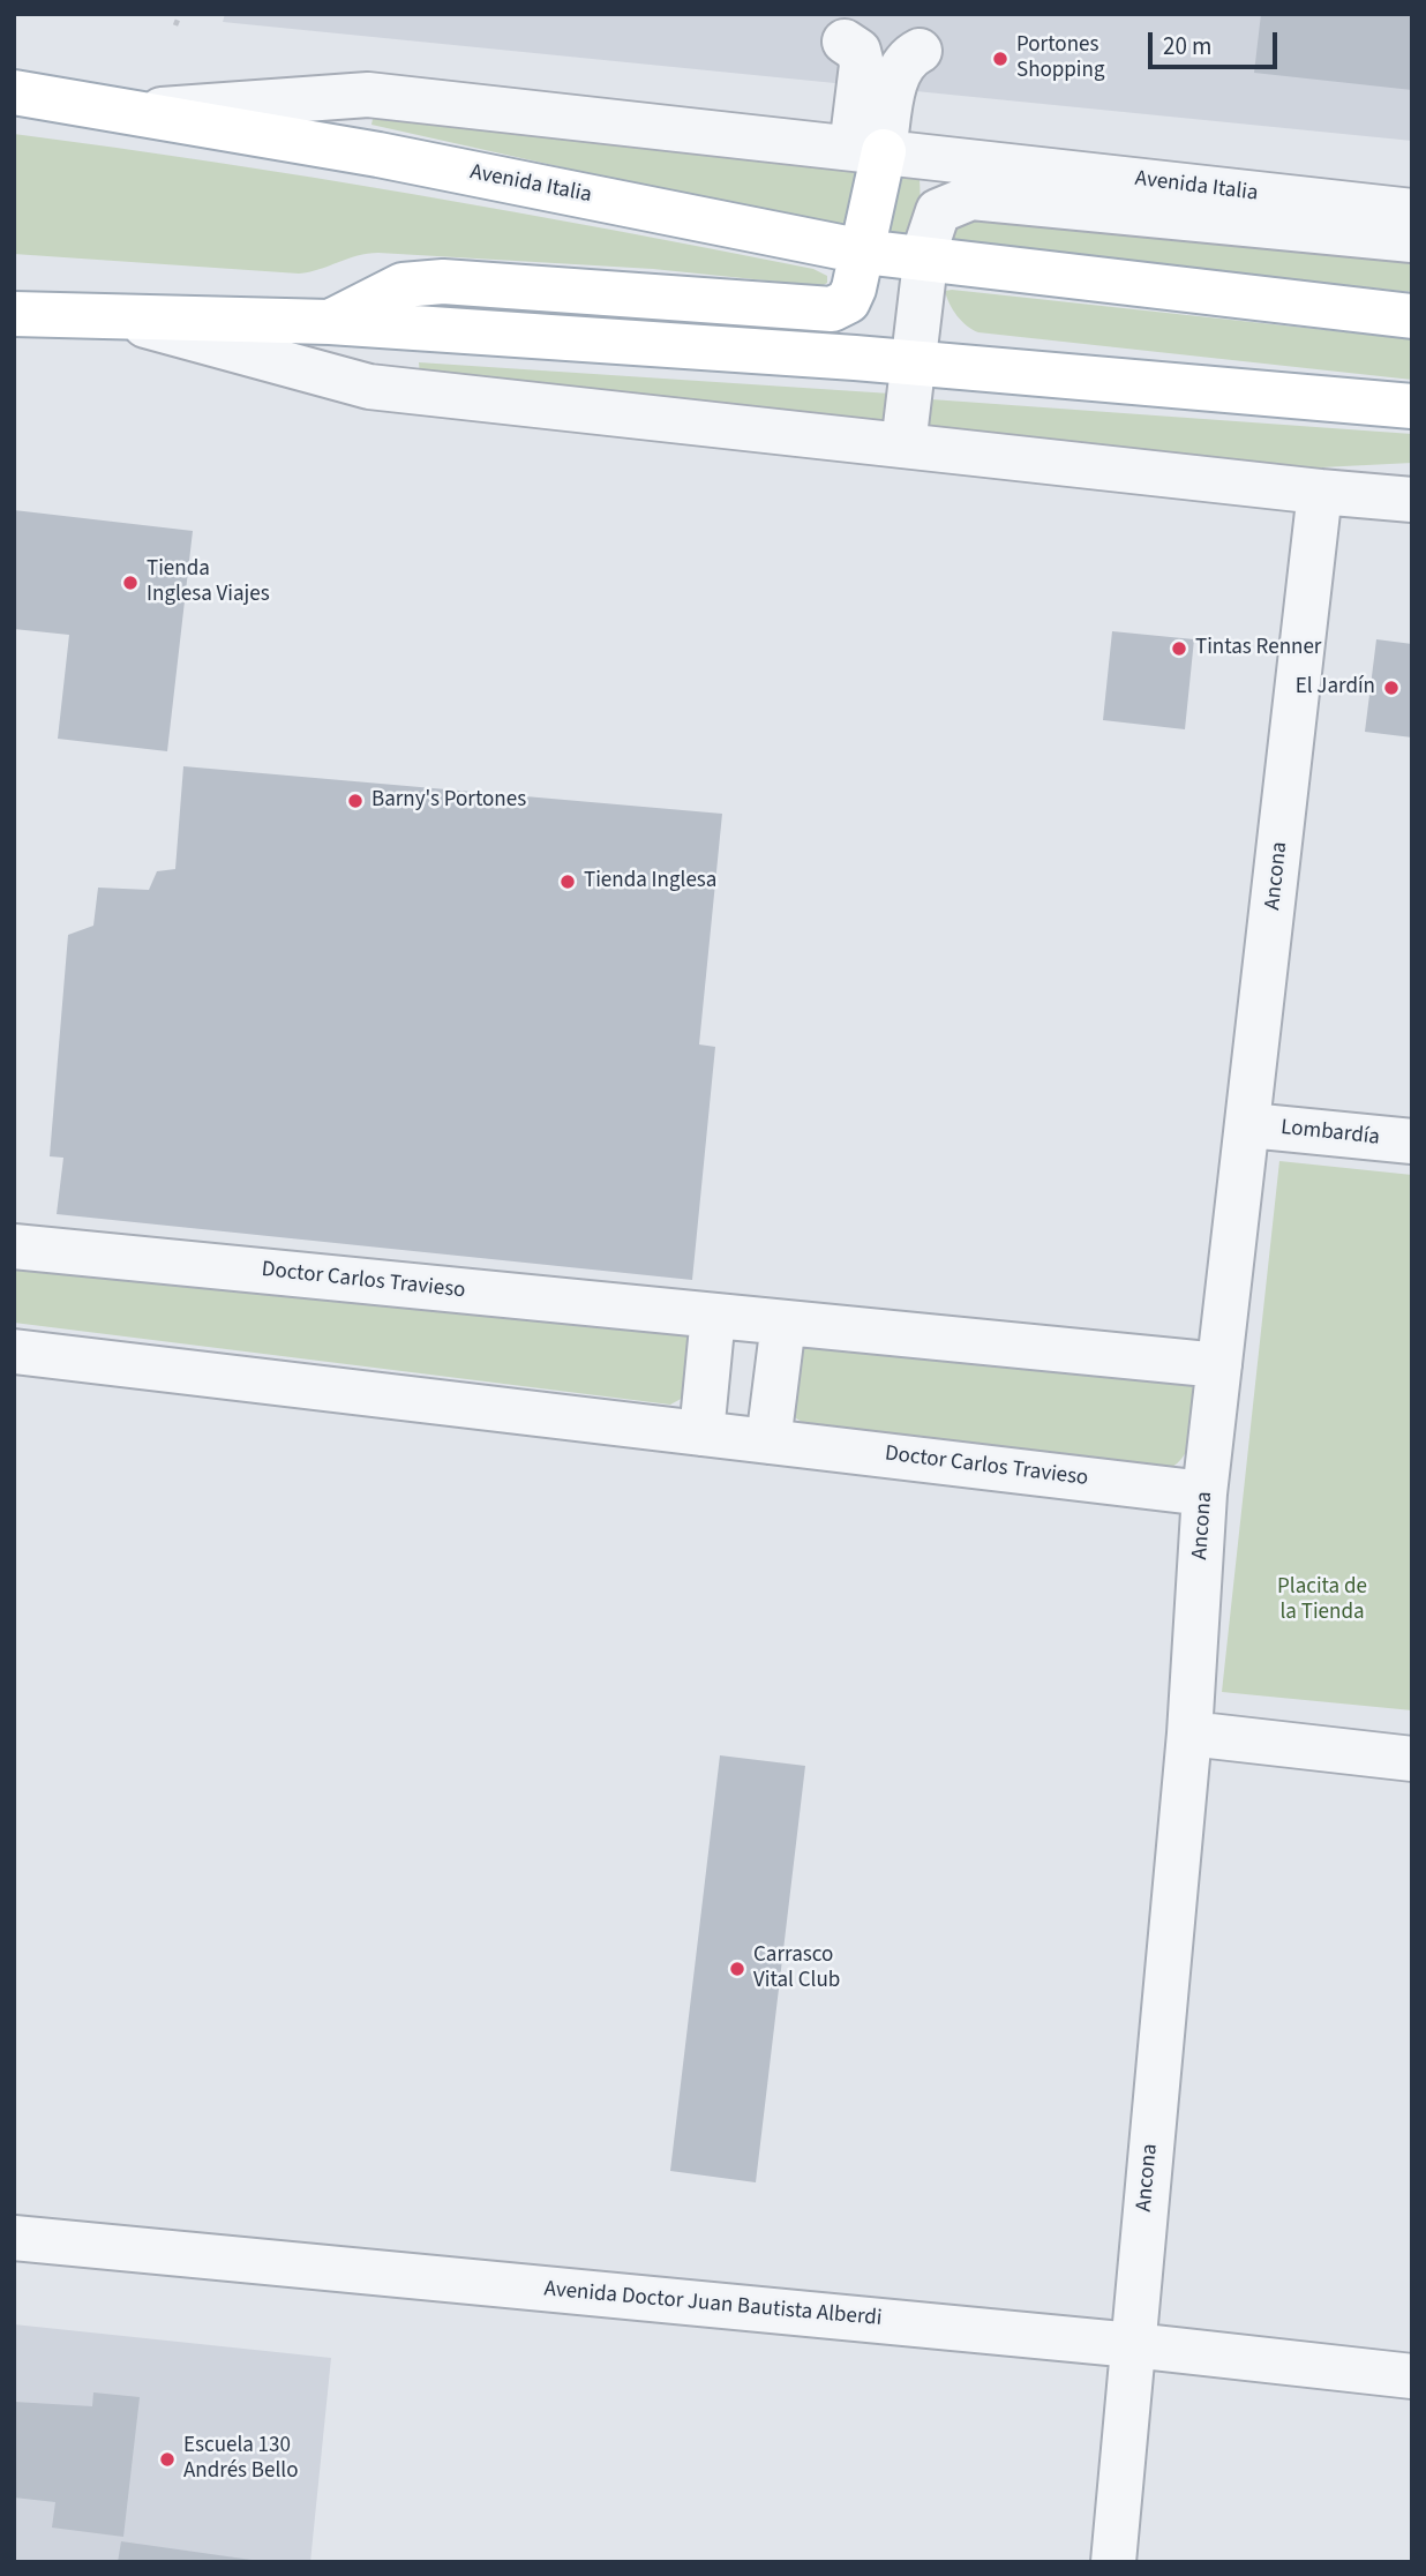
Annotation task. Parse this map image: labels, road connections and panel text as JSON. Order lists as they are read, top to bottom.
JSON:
{
  "streets": {
    "main road": ["Avenida Italia"],
    "street": [
      "Ancona",
      "Lombardía",
      "Doctor Carlos Travieso",
      "Avenida Doctor Juan Bautista Alberdi"
    ]
  },
  "crossings": [
    ["Ancona", "Lombardía"],
    ["Ancona", "Doctor Carlos Travieso"],
    ["Ancona", "Avenida Doctor Juan Bautista Alberdi"]
  ],
  "parks": ["Placita de la Tienda"],
  "places": [
    "Portones Shopping",
    "Tienda Inglesa Viajes",
    "Tintas Renner",
    "El Jardín",
    "Barny's Portones",
    "Tienda Inglesa",
    "Carrasco Vital Club",
    "Escuela 130 Andrés Bello"
  ],
  "scale_bar": "20 m"
}
